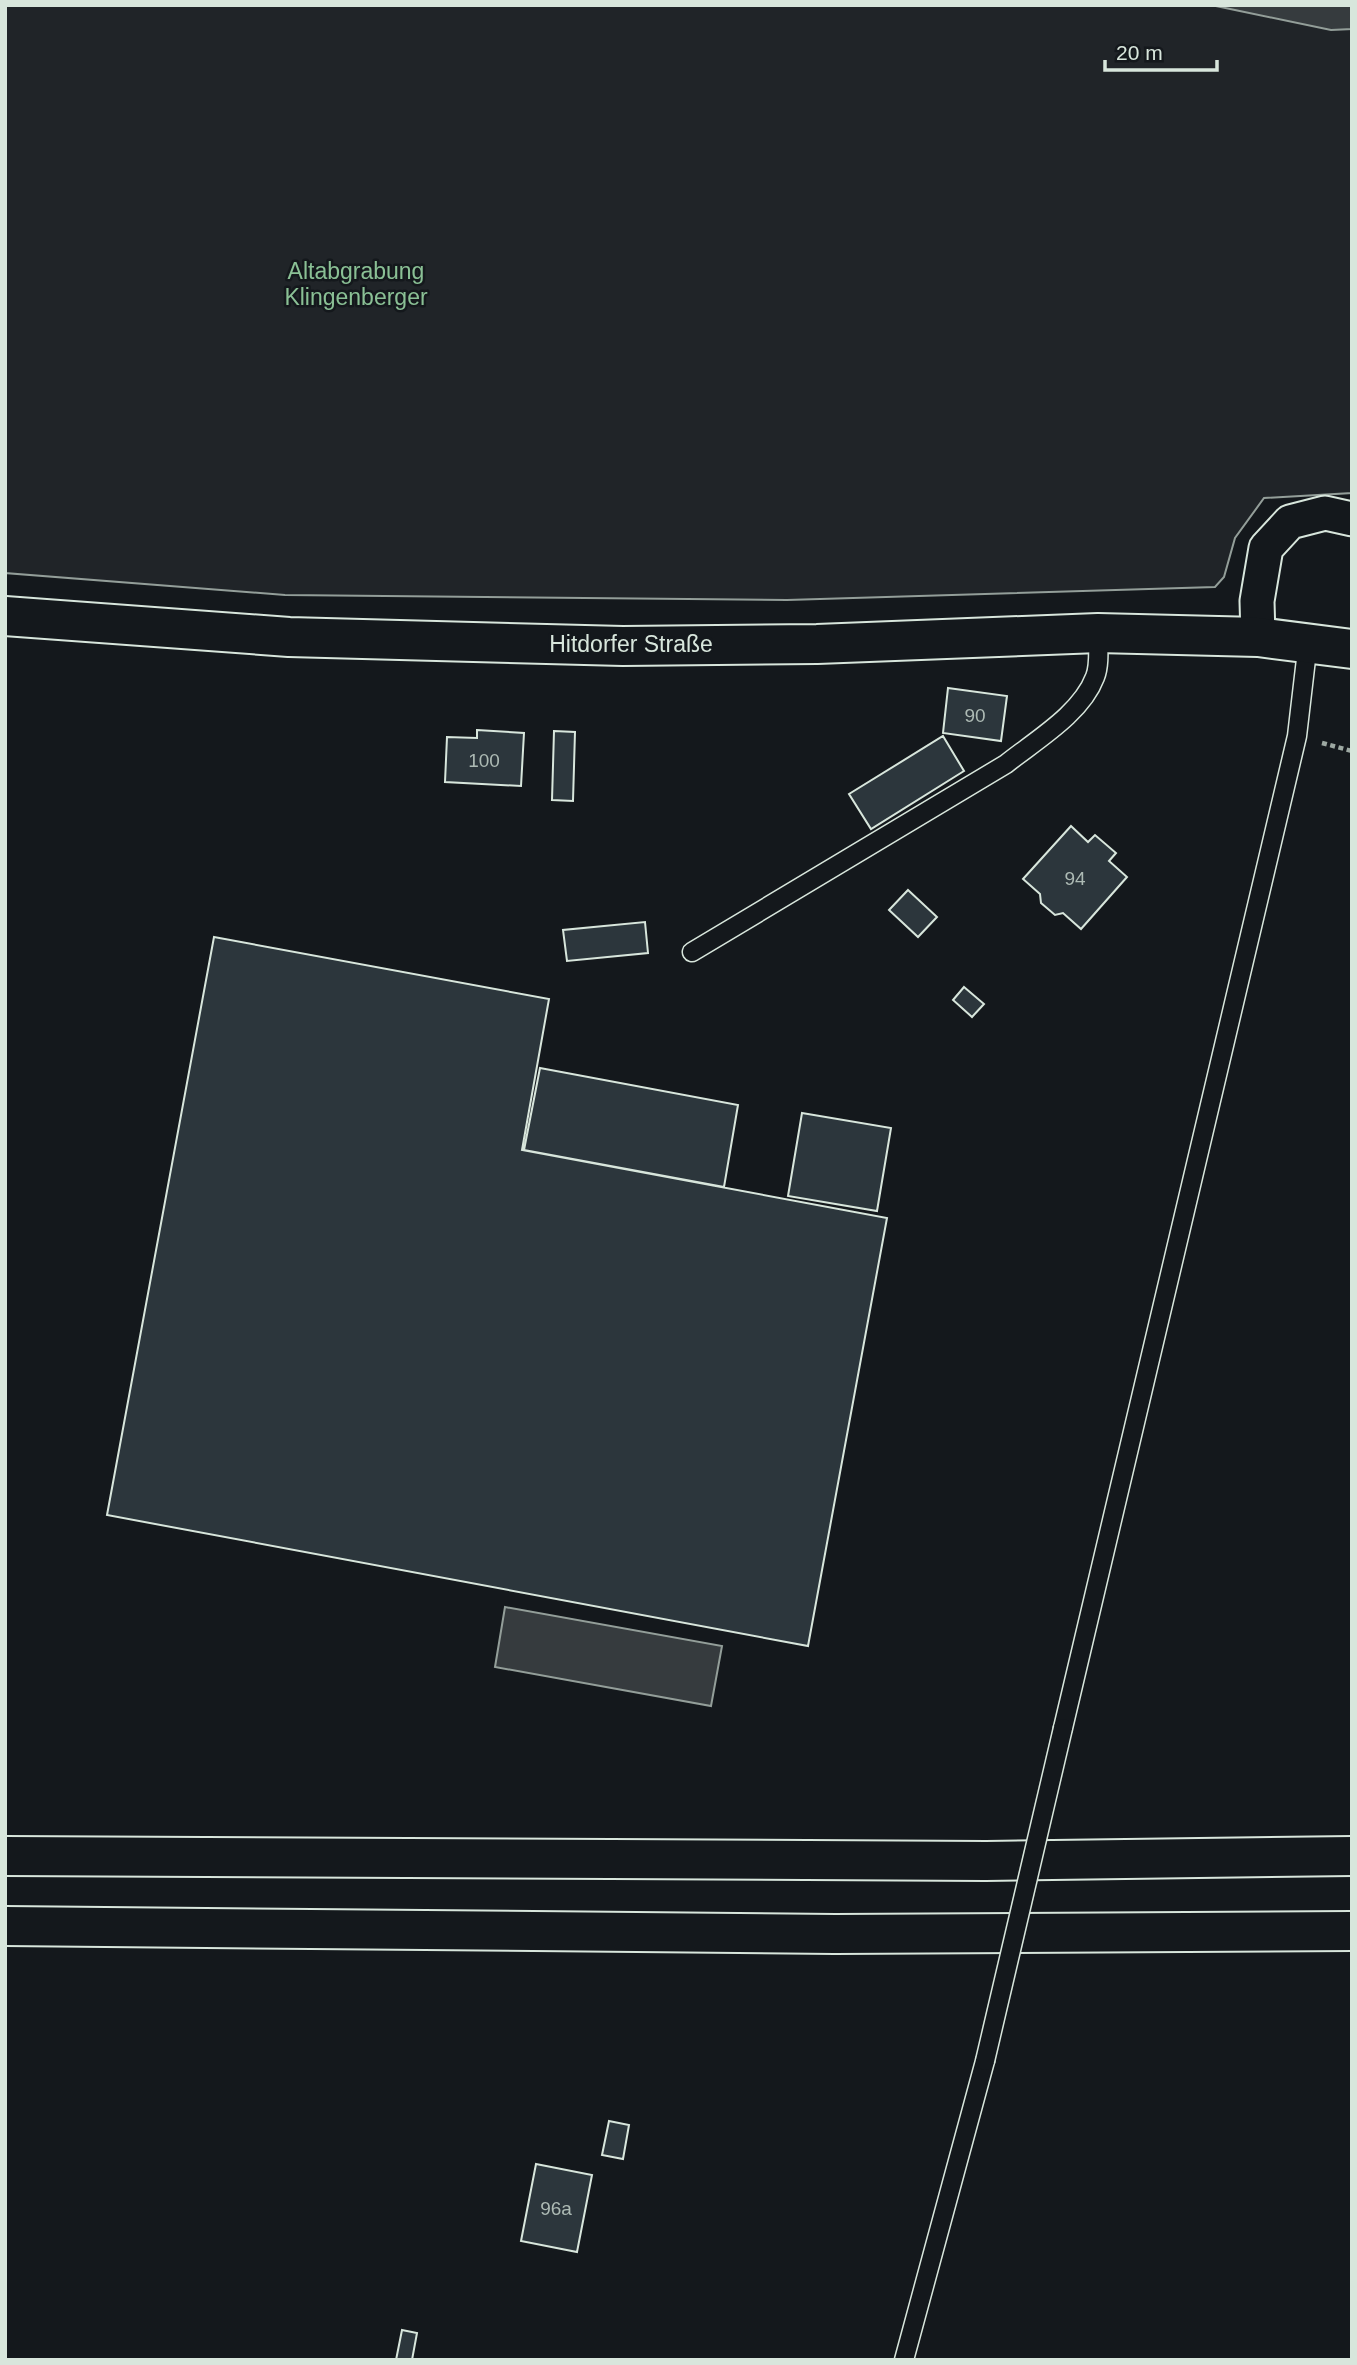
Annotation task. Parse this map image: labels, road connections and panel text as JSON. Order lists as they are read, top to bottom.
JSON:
{
  "streets": {
    "main road": ["Hitdorfer Straße"]
  },
  "parks": ["Altabgrabung Klingenberger"],
  "house_numbers": [
    "90",
    "100",
    "94",
    "96a"
  ],
  "scale_bar": "20 m"
}
